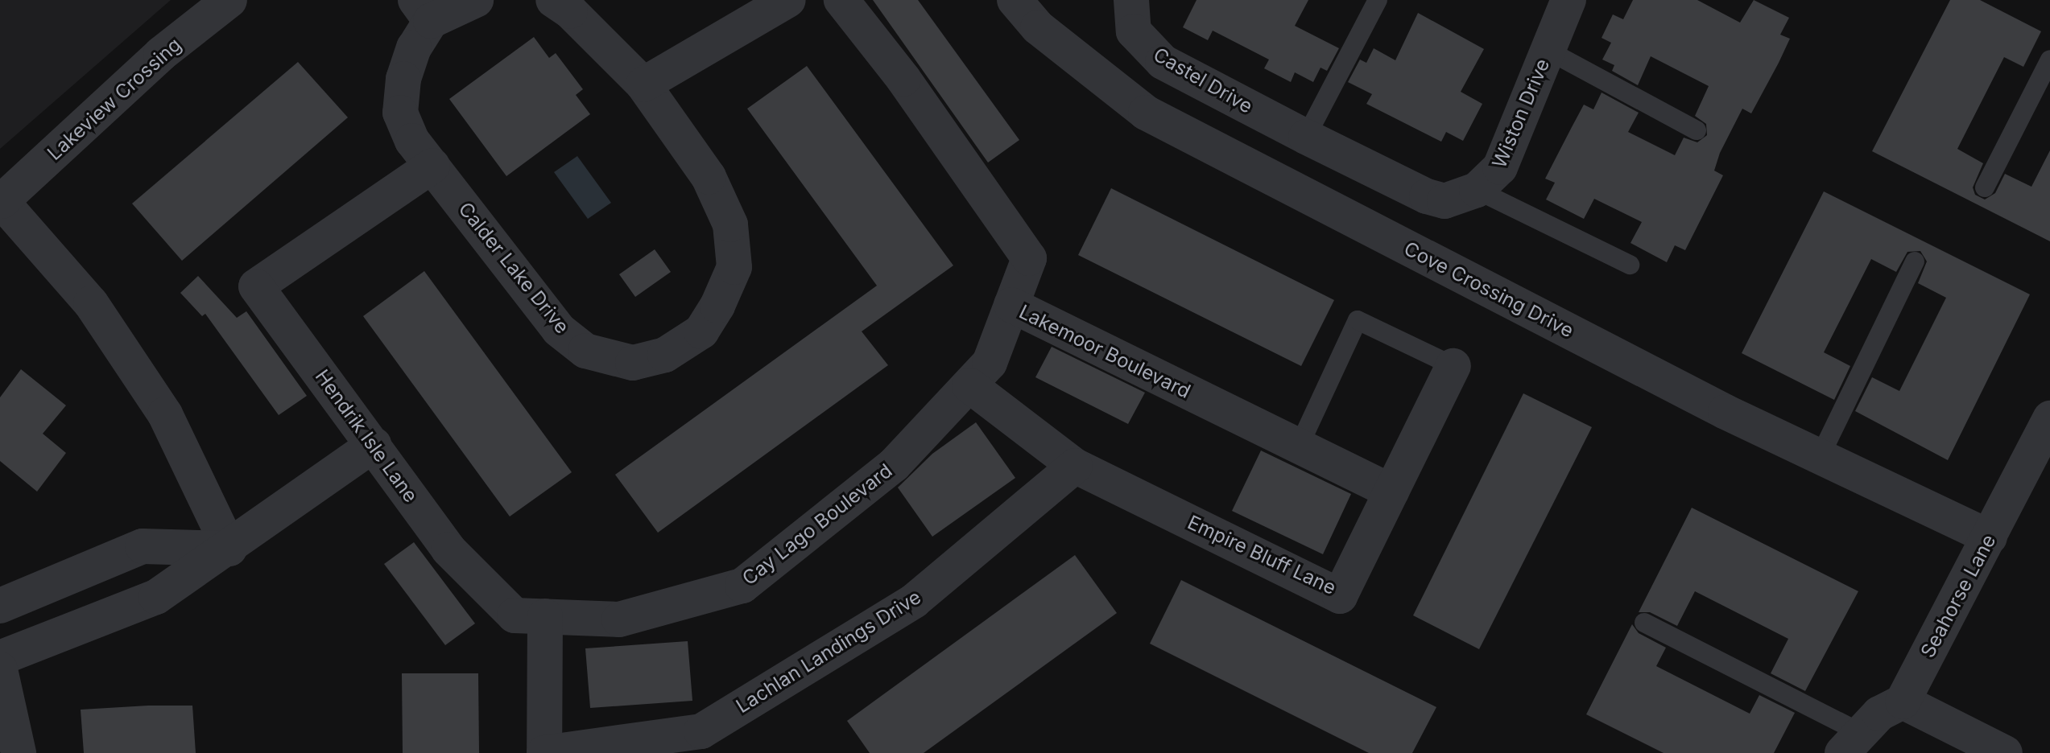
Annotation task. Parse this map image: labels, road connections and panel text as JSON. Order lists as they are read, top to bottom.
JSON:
{
  "streets": {
    "street": [
      "Castel Drive",
      "Lakeview Crossing",
      "Wiston Drive",
      "Calder Lake Drive",
      "Cove Crossing Drive",
      "Lakemoor Boulevard",
      "Hendrik Isle Lane",
      "Cay Lago Boulevard",
      "Empire Bluff Lane",
      "Seahorse Lane",
      "Lachlan Landings Drive"
    ]
  },
  "crossings": [
    ["Castel Drive", "Wiston Drive"],
    ["Calder Lake Drive", "Hendrik Isle Lane"],
    ["Cove Crossing Drive", "Seahorse Lane"],
    ["Lakemoor Boulevard", "Cay Lago Boulevard"],
    ["Lakemoor Boulevard", "Empire Bluff Lane"],
    ["Hendrik Isle Lane", "Cay Lago Boulevard"],
    ["Cay Lago Boulevard", "Empire Bluff Lane"],
    ["Empire Bluff Lane", "Lachlan Landings Drive"]
  ]
}
